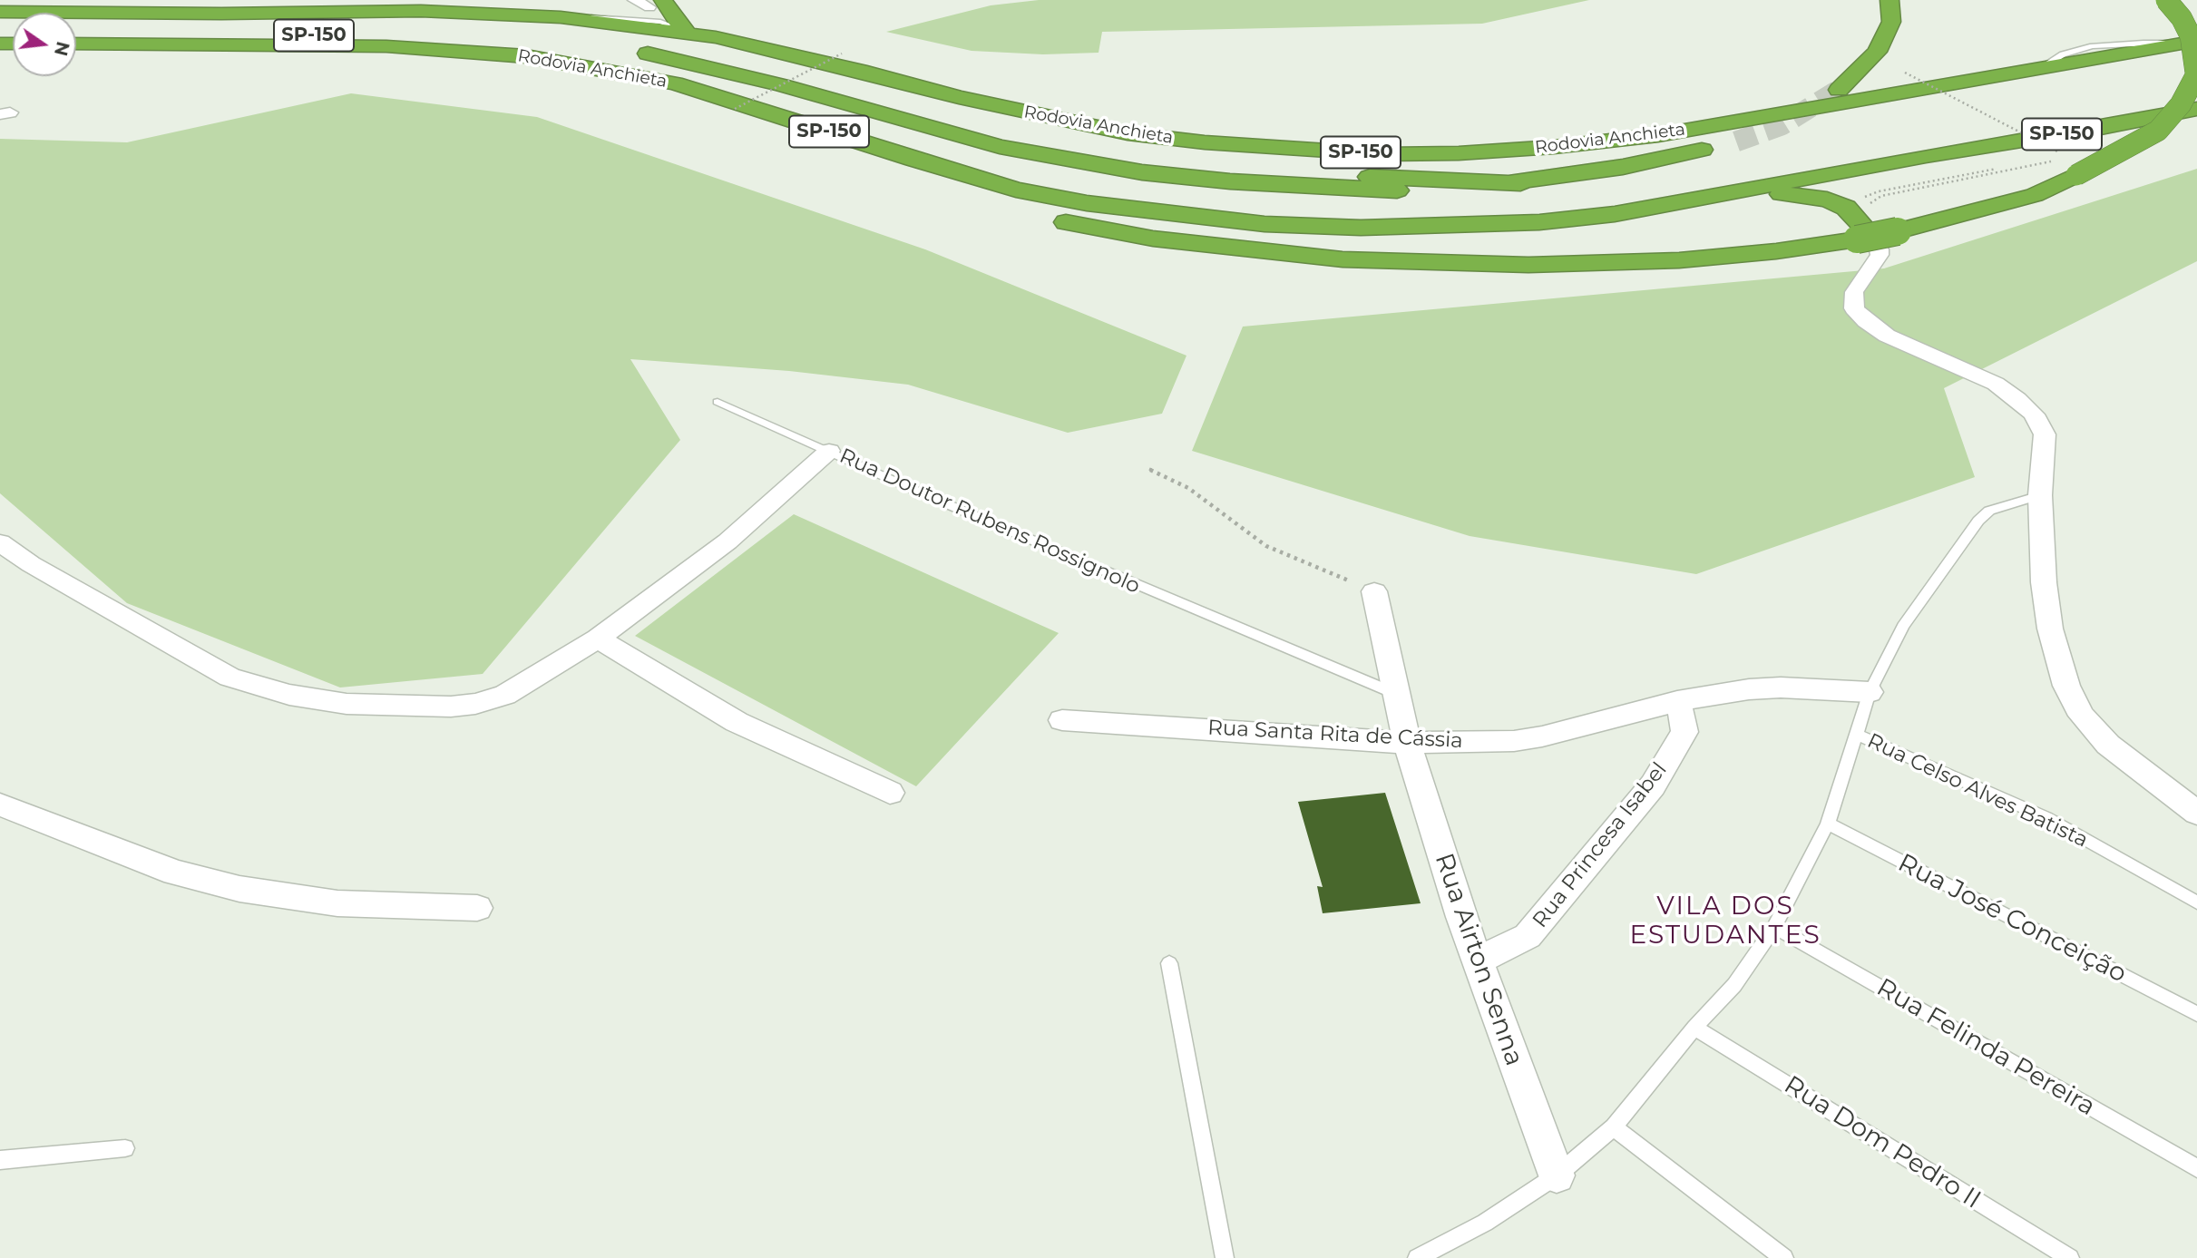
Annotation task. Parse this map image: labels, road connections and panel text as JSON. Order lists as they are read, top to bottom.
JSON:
{
  "streets": {
    "highway": ["SP-150", "Rodovia Anchieta"],
    "street": [
      "Rua Doutor Rubens Rossignolo",
      "Rua Santa Rita de Cássia",
      "Rua Princesa Isabel",
      "Rua Airton Senna"
    ],
    "lane": [
      "Rua Celso Alves Batista",
      "Rua José Conceição",
      "Rua Felinda Pereira",
      "Rua Dom Pedro II"
    ]
  },
  "crossings": [
    ["Rua Doutor Rubens Rossignolo", "Rua Airton Senna"],
    ["Rua Santa Rita de Cássia", "Rua Princesa Isabel"],
    ["Rua Santa Rita de Cássia", "Rua Airton Senna"],
    ["Rua Princesa Isabel", "Rua Airton Senna"]
  ],
  "districts": ["VILA DOS ESTUDANTES"],
  "north": "right"
}
